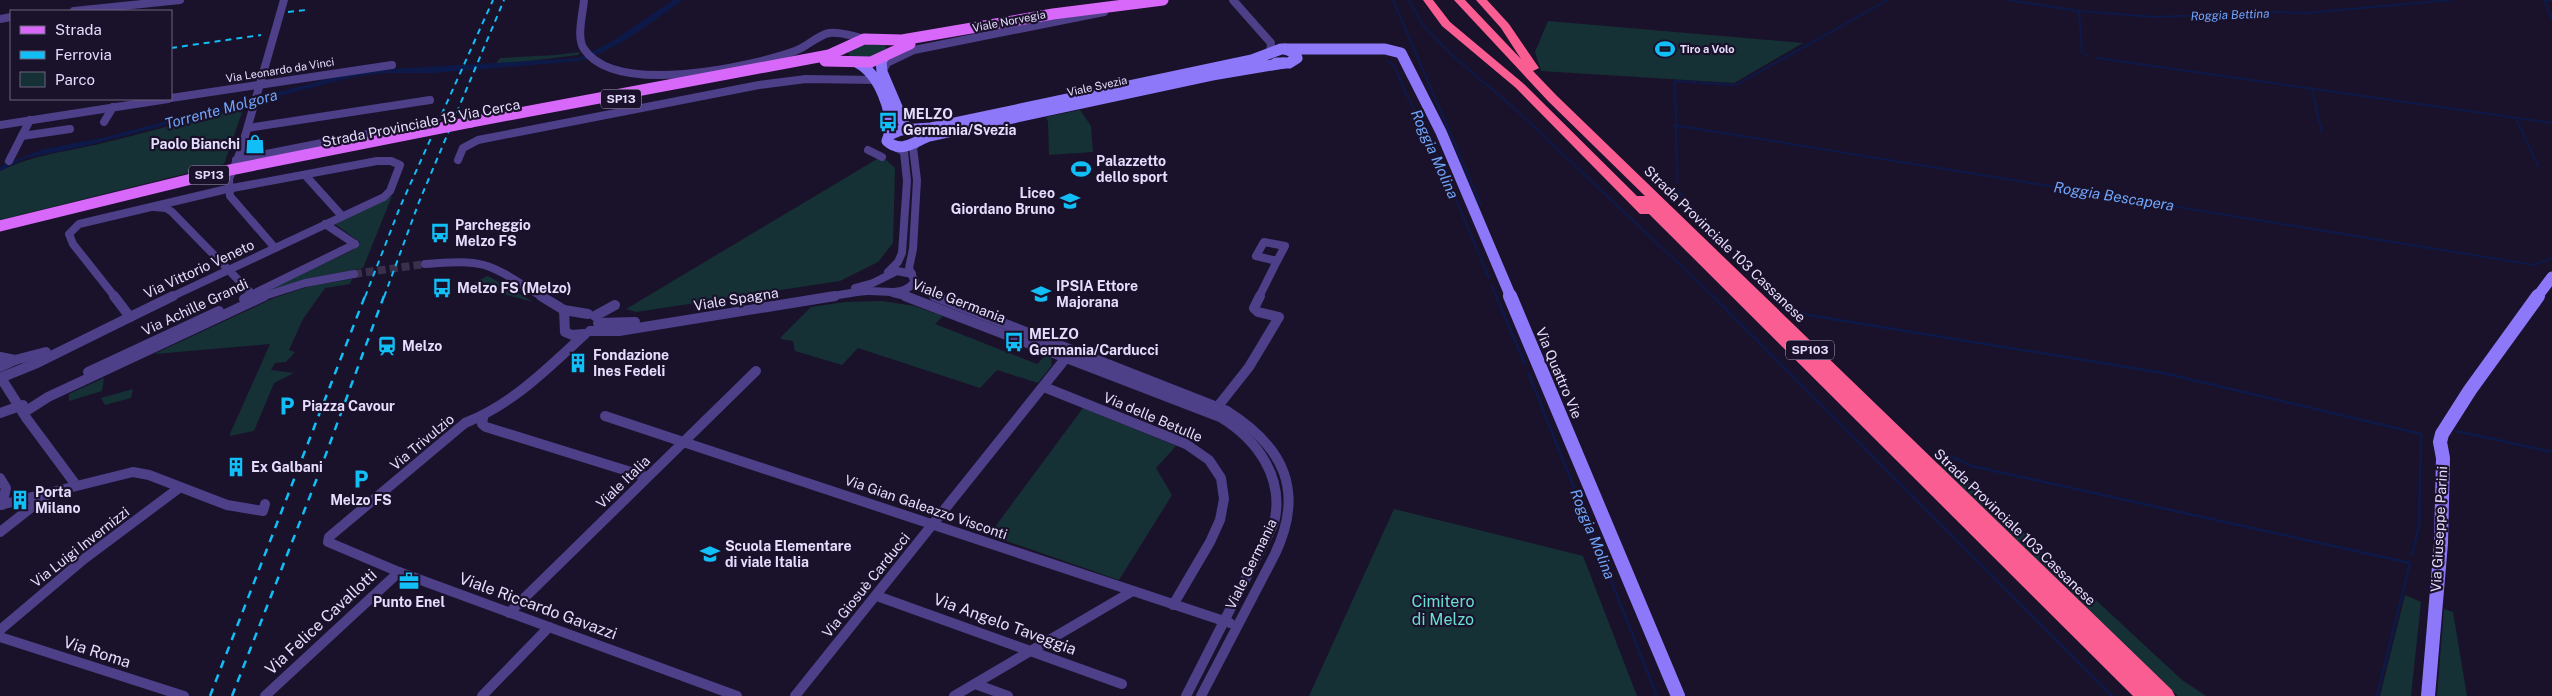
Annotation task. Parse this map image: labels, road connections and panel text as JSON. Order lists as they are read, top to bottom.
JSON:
{
  "streets": {
    "highway": ["Strada Provinciale 103 Cassanese", "SP103"],
    "main road": ["SP13", "Strada Provinciale 13 Via Cerca"],
    "street": [
      "Viale Norvegia",
      "Via Leonardo da Vinci",
      "Viale Svezia",
      "Via Vittorio Veneto",
      "Viale Spagna",
      "Viale Germania",
      "Via Achille Grandi",
      "Via Quattro Vie",
      "Via delle Betulle",
      "Via Trivulzio",
      "Viale Italia",
      "Via Gian Galeazzo Visconti",
      "Via Giuseppe Parini",
      "Via Luigi Invernizzi",
      "Via Giosuè Carducci",
      "Viale Riccardo Gavazzi",
      "Via Felice Cavallotti",
      "Via Angelo Taveggia",
      "Via Roma"
    ]
  },
  "crossings": [
    ["Viale Norvegia", "Strada Provinciale 13 Via Cerca"],
    ["Viale Svezia", "Viale Germania"],
    ["Viale Svezia", "Via Quattro Vie"],
    ["Strada Provinciale 103 Cassanese", "SP103"],
    ["Via Vittorio Veneto", "Via Achille Grandi"],
    ["Viale Spagna", "Viale Germania"],
    ["Viale Spagna", "Via Trivulzio"],
    ["Viale Germania", "Via Gian Galeazzo Visconti"],
    ["Viale Germania", "Via Giosuè Carducci"],
    ["Via delle Betulle", "Via Gian Galeazzo Visconti"],
    ["Via delle Betulle", "Via Giosuè Carducci"],
    ["Via Trivulzio", "Viale Riccardo Gavazzi"],
    ["Viale Italia", "Via Gian Galeazzo Visconti"],
    ["Viale Italia", "Viale Riccardo Gavazzi"],
    ["Via Gian Galeazzo Visconti", "Via Giosuè Carducci"],
    ["Via Giosuè Carducci", "Via Angelo Taveggia"],
    ["Viale Riccardo Gavazzi", "Via Felice Cavallotti"]
  ],
  "water": [
    "Roggia Bettina",
    "Torrente Molgora",
    "Roggia Molina",
    "Roggia Bescapera"
  ],
  "parks": ["Cimitero di Melzo"],
  "places": {
    "sports": ["Tiro a Volo", "Palazzetto dello sport"],
    "bus stop": [
      "MELZO Germania/Svezia",
      "Parcheggio Melzo FS",
      "Melzo FS (Melzo)",
      "MELZO Germania/Carducci"
    ],
    "shop": ["Paolo Bianchi"],
    "school or university": ["Liceo Giordano Bruno", "IPSIA Ettore Majorana", "Scuola Elementare di viale Italia"],
    "station": ["Melzo"],
    "building": ["Fondazione Ines Fedeli", "Ex Galbani", "Porta Milano"],
    "parking": ["Piazza Cavour", "Melzo FS"],
    "office": ["Punto Enel"]
  },
  "legend": ["Strada", "Ferrovia", "Parco"]
}
